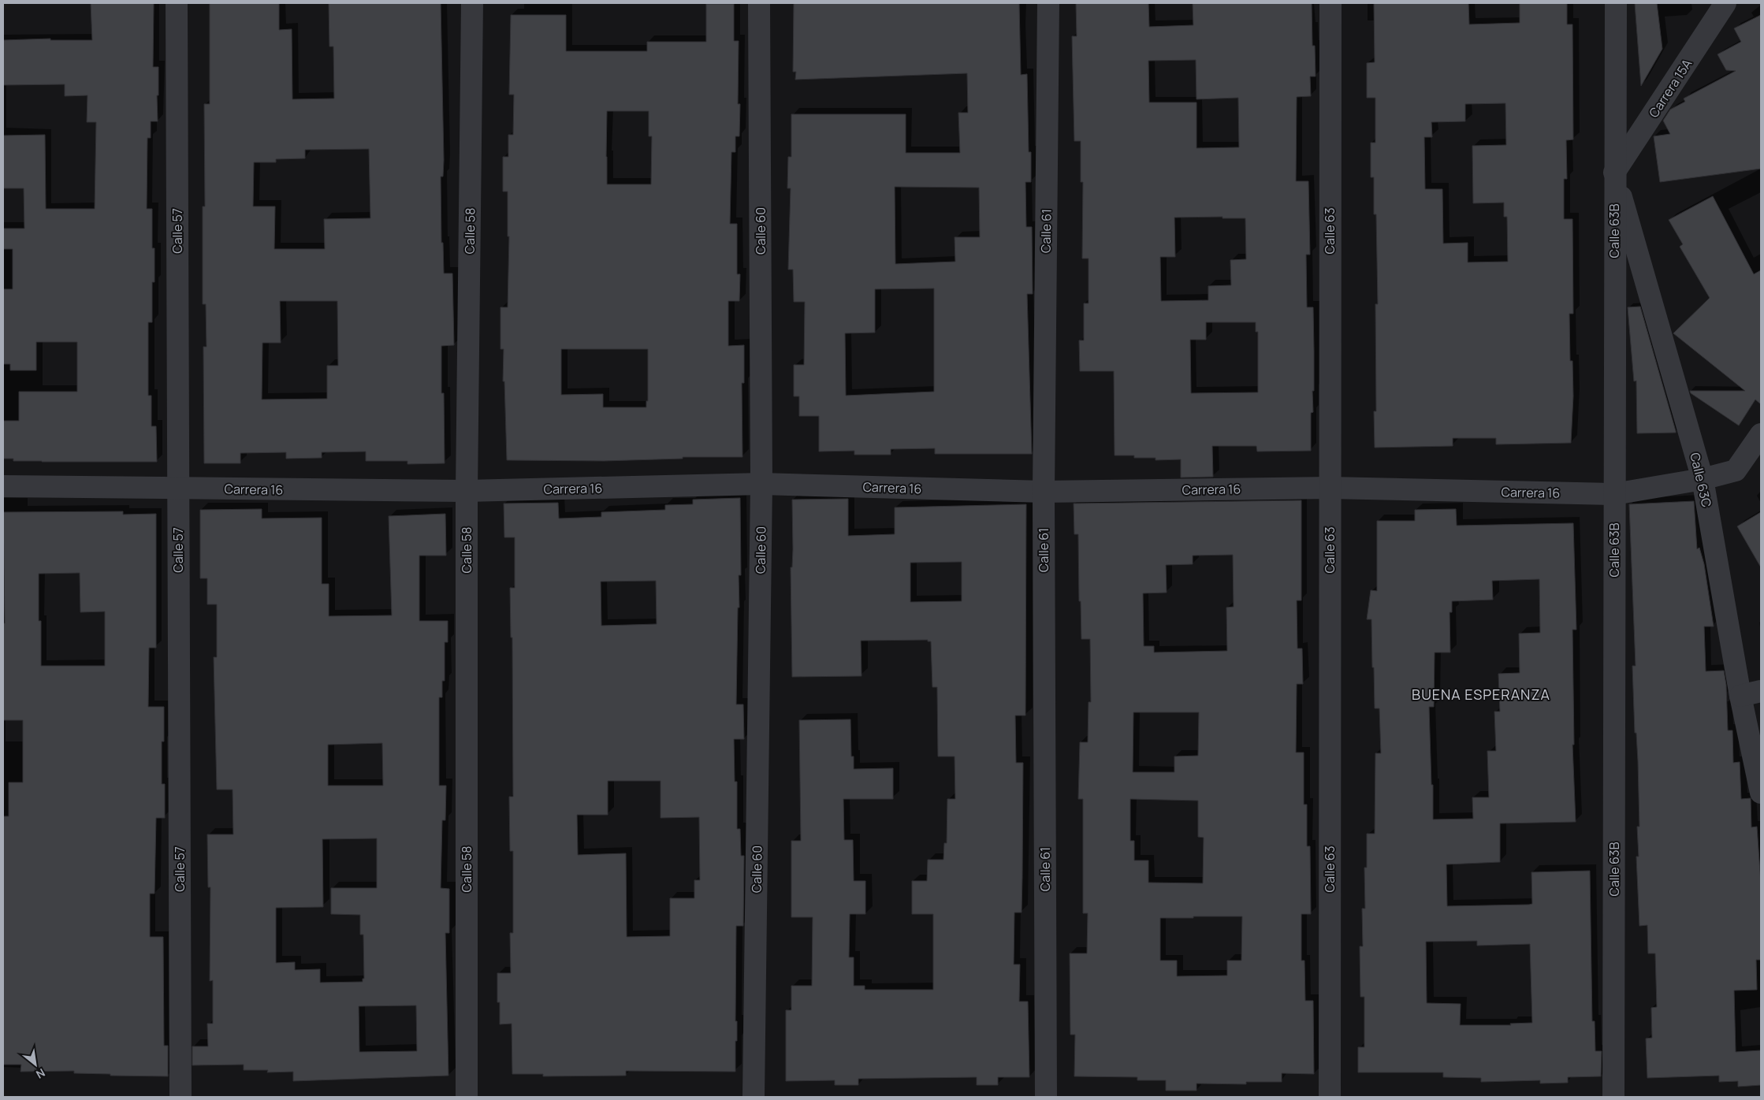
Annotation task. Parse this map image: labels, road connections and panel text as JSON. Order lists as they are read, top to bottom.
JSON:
{
  "streets": {
    "street": [
      "Carrera 15A",
      "Calle 57",
      "Calle 58",
      "Calle 60",
      "Calle 61",
      "Calle 63",
      "Calle 63B",
      "Calle 63C",
      "Carrera 16"
    ]
  },
  "crossings": [
    ["Carrera 15A", "Calle 63B"],
    ["Carrera 15A", "Calle 63C"],
    ["Calle 57", "Carrera 16"],
    ["Calle 58", "Carrera 16"],
    ["Calle 60", "Carrera 16"],
    ["Calle 61", "Carrera 16"],
    ["Calle 63", "Carrera 16"],
    ["Calle 63B", "Calle 63C"],
    ["Calle 63B", "Carrera 16"],
    ["Calle 63C", "Carrera 16"]
  ],
  "districts": ["BUENA ESPERANZA"],
  "north": "bottom right"
}
